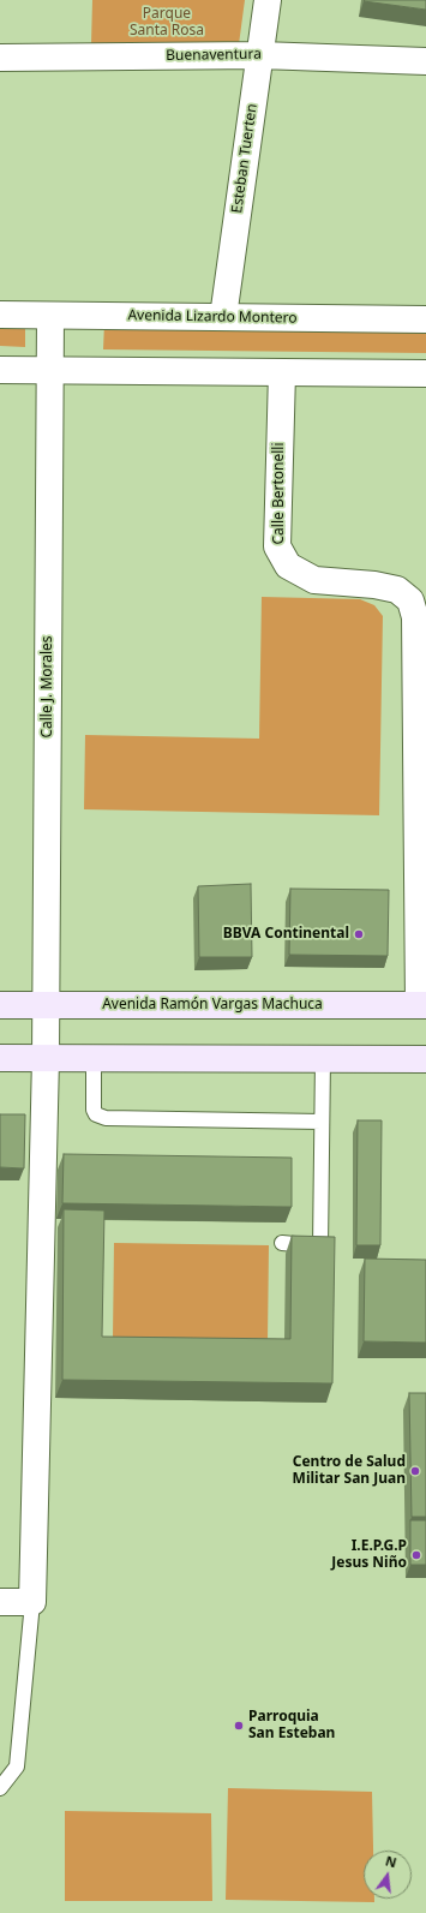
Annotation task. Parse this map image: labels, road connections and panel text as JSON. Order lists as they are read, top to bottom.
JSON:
{
  "streets": {
    "main road": ["Avenida Ramón Vargas Machuca"],
    "street": [
      "Buenaventura",
      "Esteban Tuerten",
      "Avenida Lizardo Montero",
      "Calle Bertonelli",
      "Calle J. Morales"
    ]
  },
  "crossings": [
    ["Buenaventura", "Esteban Tuerten"],
    ["Esteban Tuerten", "Avenida Lizardo Montero"],
    ["Avenida Lizardo Montero", "Calle J. Morales"],
    ["Calle Bertonelli", "Avenida Ramón Vargas Machuca"],
    ["Calle J. Morales", "Avenida Ramón Vargas Machuca"]
  ],
  "parks": ["Parque Santa Rosa"],
  "places": [
    "BBVA Continental",
    "Centro de Salud Militar San Juan",
    "I.E.P.G.P Jesus Niño",
    "Parroquia San Esteban"
  ],
  "north": "top"
}
